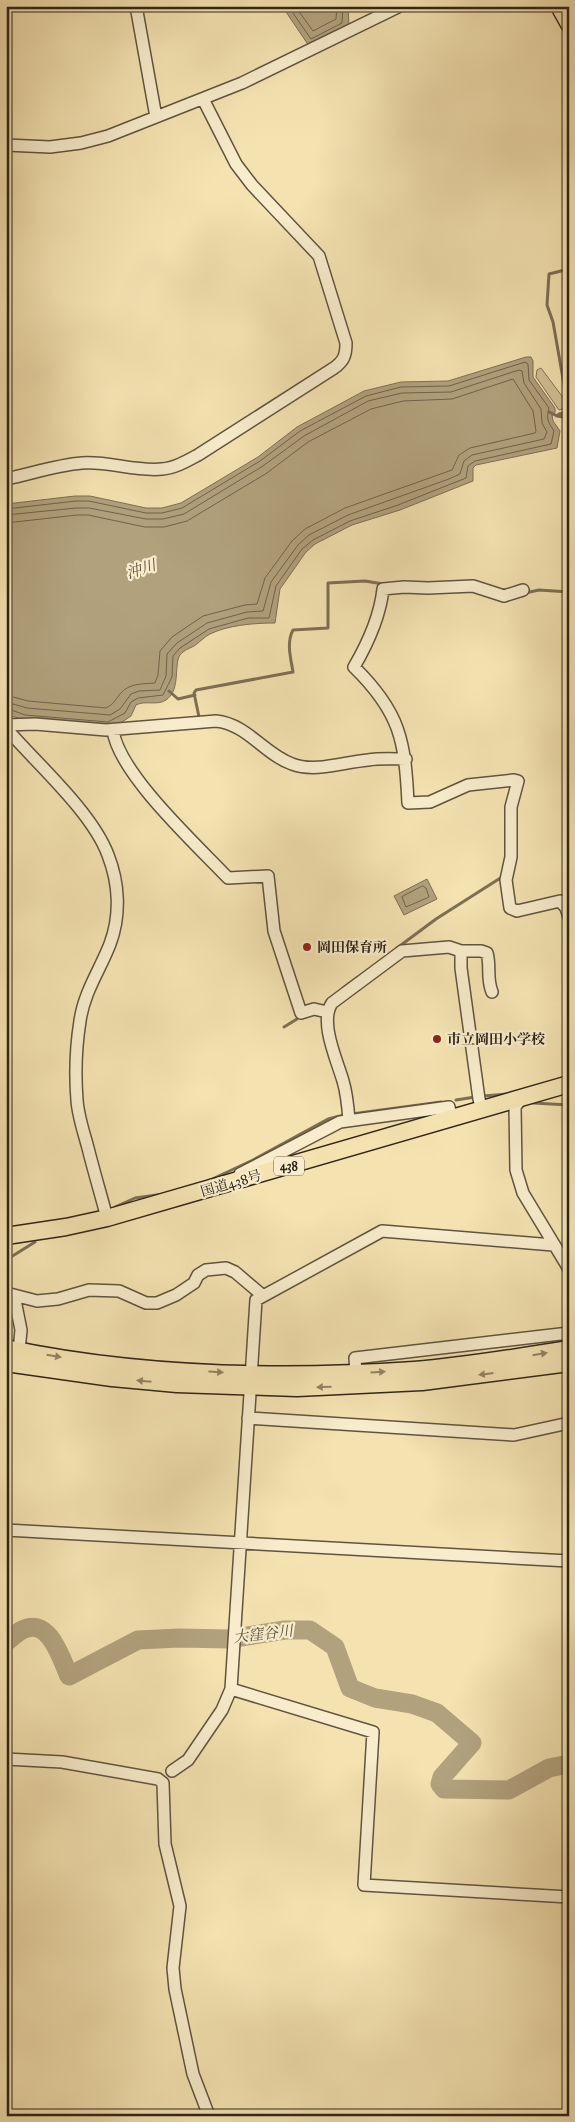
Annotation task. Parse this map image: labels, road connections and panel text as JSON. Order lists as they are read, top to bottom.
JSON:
{
  "streets": {
    "highway": ["438", "国道438号"]
  },
  "water": ["沖川", "大窪谷川"],
  "places": ["岡田保育所", "市立岡田小学校"]
}
